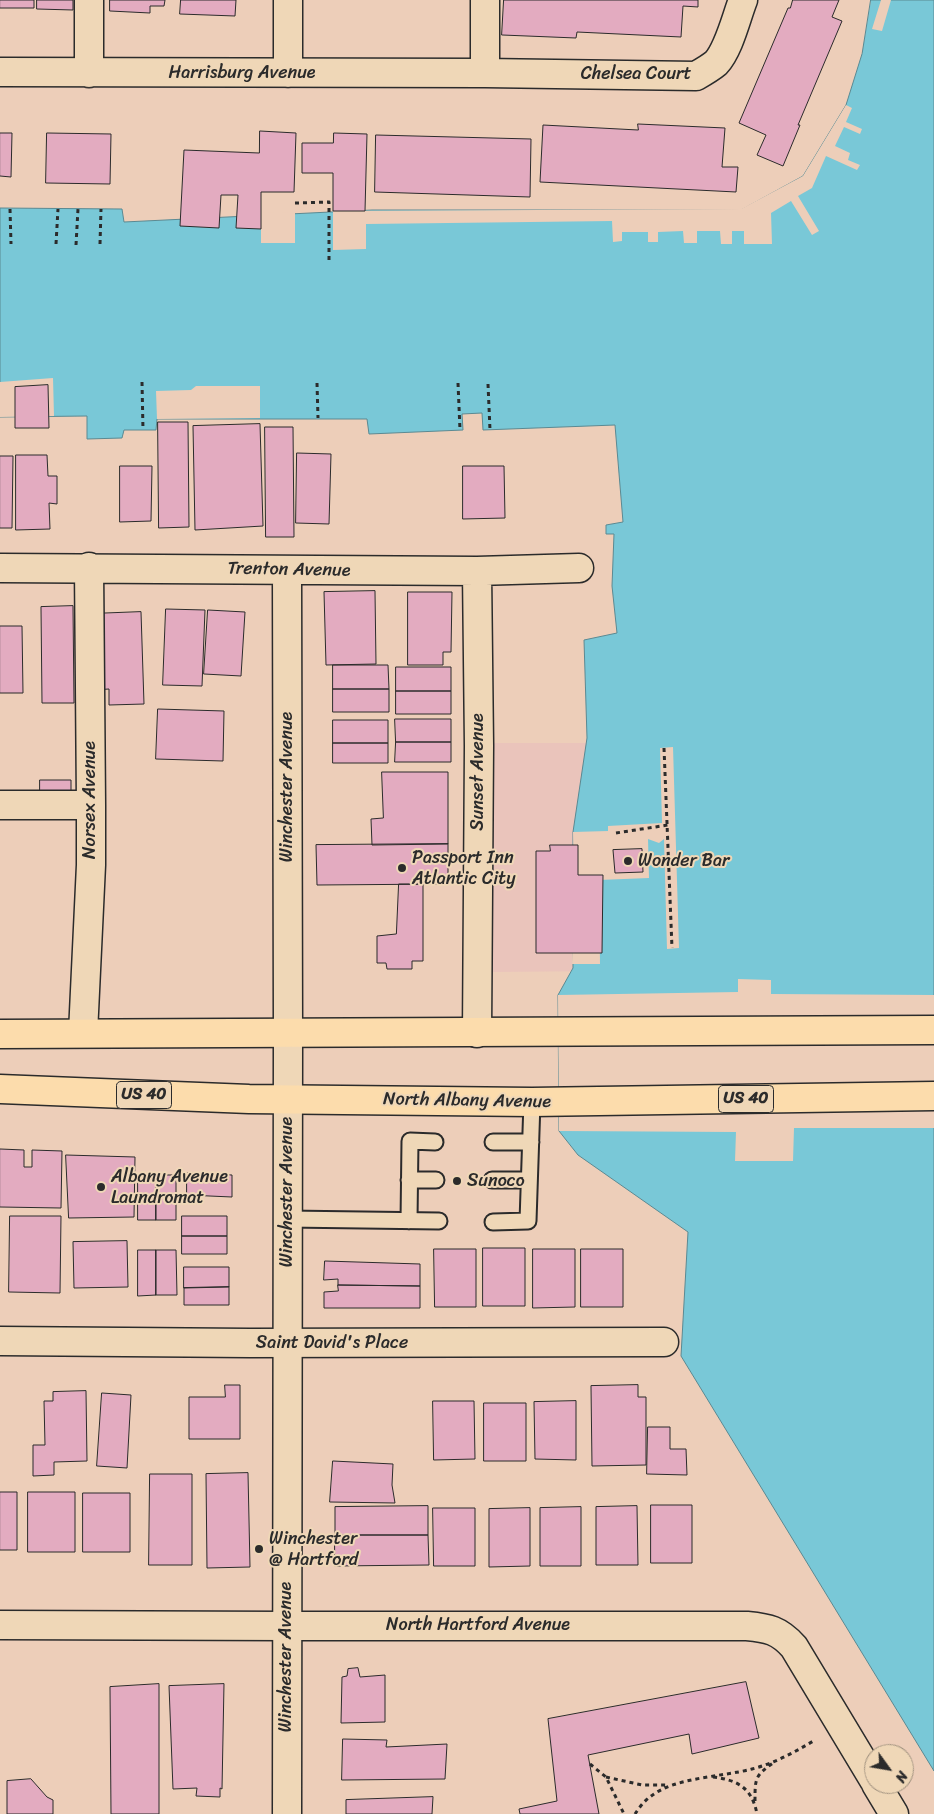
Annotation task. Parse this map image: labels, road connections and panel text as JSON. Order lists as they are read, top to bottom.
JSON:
{
  "streets": {
    "highway": ["US 40", "North Albany Avenue"],
    "street": [
      "Harrisburg Avenue",
      "Chelsea Court",
      "Trenton Avenue",
      "Sunset Avenue",
      "Winchester Avenue",
      "Norsex Avenue",
      "Saint David's Place",
      "North Hartford Avenue"
    ]
  },
  "crossings": [
    ["Harrisburg Avenue", "Chelsea Court"],
    ["Trenton Avenue", "Sunset Avenue"],
    ["Trenton Avenue", "Winchester Avenue"],
    ["Trenton Avenue", "Norsex Avenue"],
    ["Winchester Avenue", "North Albany Avenue"],
    ["Winchester Avenue", "Saint David's Place"],
    ["Winchester Avenue", "North Hartford Avenue"]
  ],
  "places": [
    "Wonder Bar",
    "Passport Inn Atlantic City",
    "Sunoco",
    "Albany Avenue Laundromat",
    "Winchester @ Hartford"
  ],
  "north": "bottom right"
}
